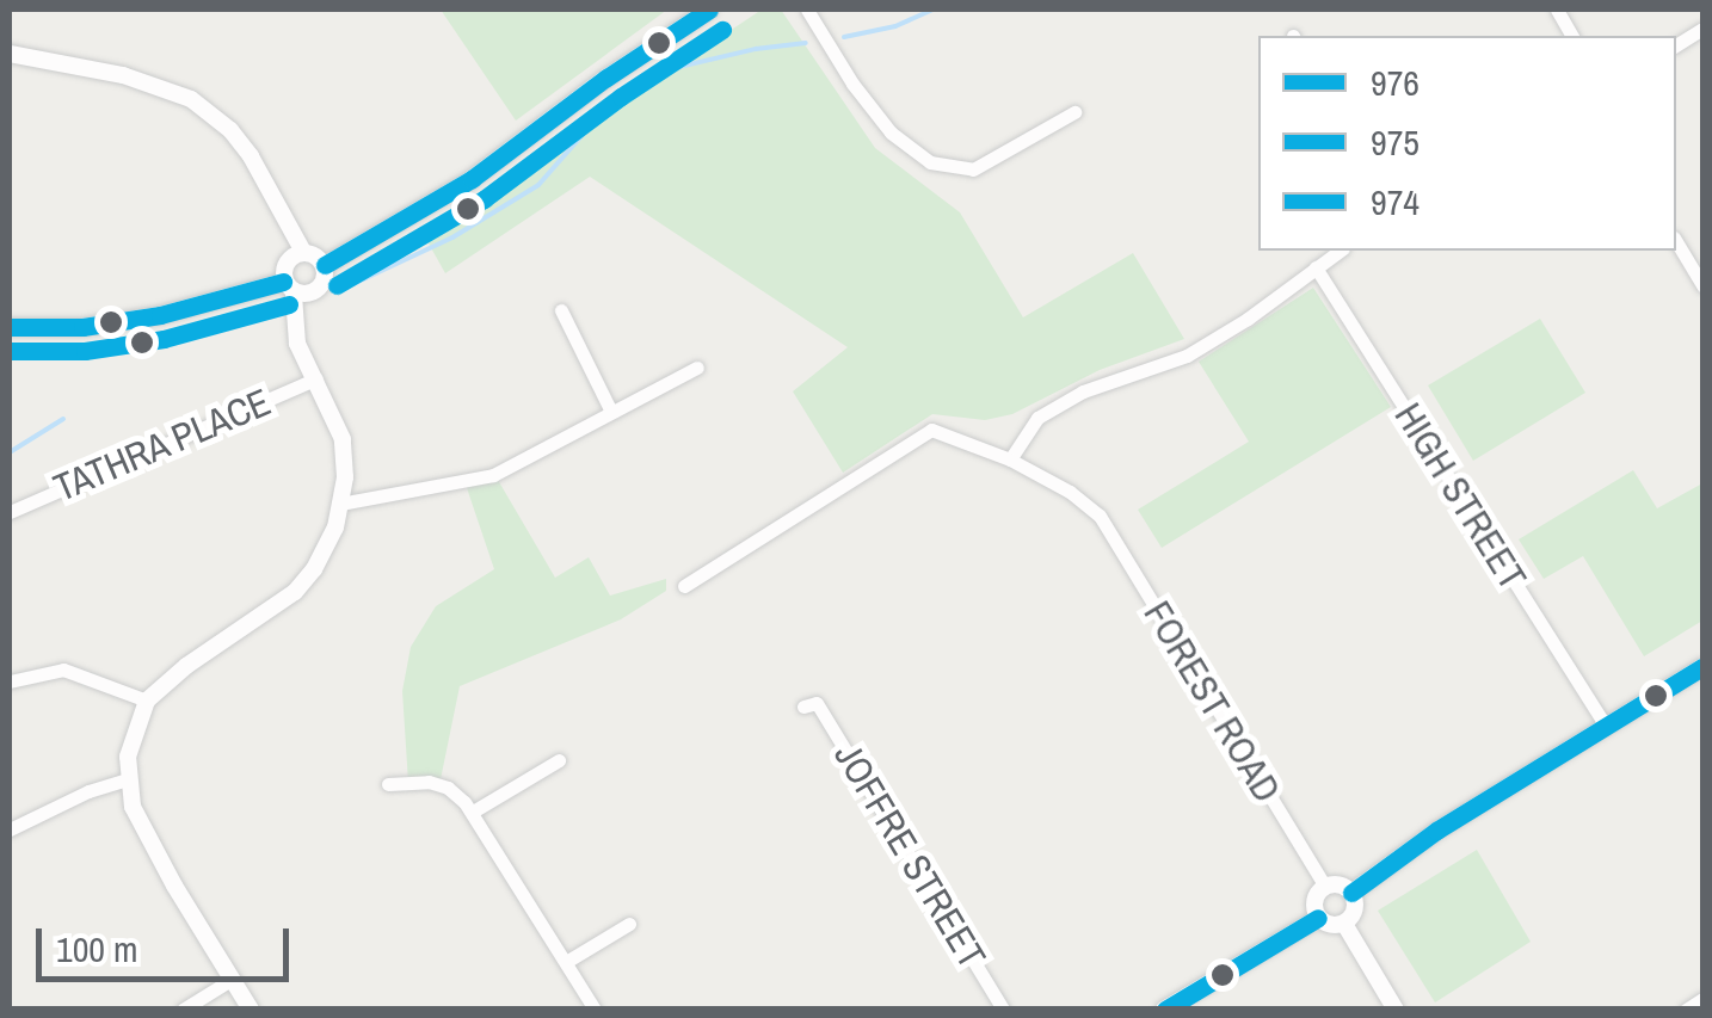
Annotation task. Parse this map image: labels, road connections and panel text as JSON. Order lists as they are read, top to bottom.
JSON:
{
  "streets": {
    "street": [
      "TATHRA PLACE",
      "HIGH STREET",
      "FOREST ROAD",
      "JOFFRE STREET"
    ]
  },
  "lines": ["transit line 976", "transit line 975", "transit line 974"],
  "legend": ["976", "975", "974"],
  "scale_bar": "100 m"
}
